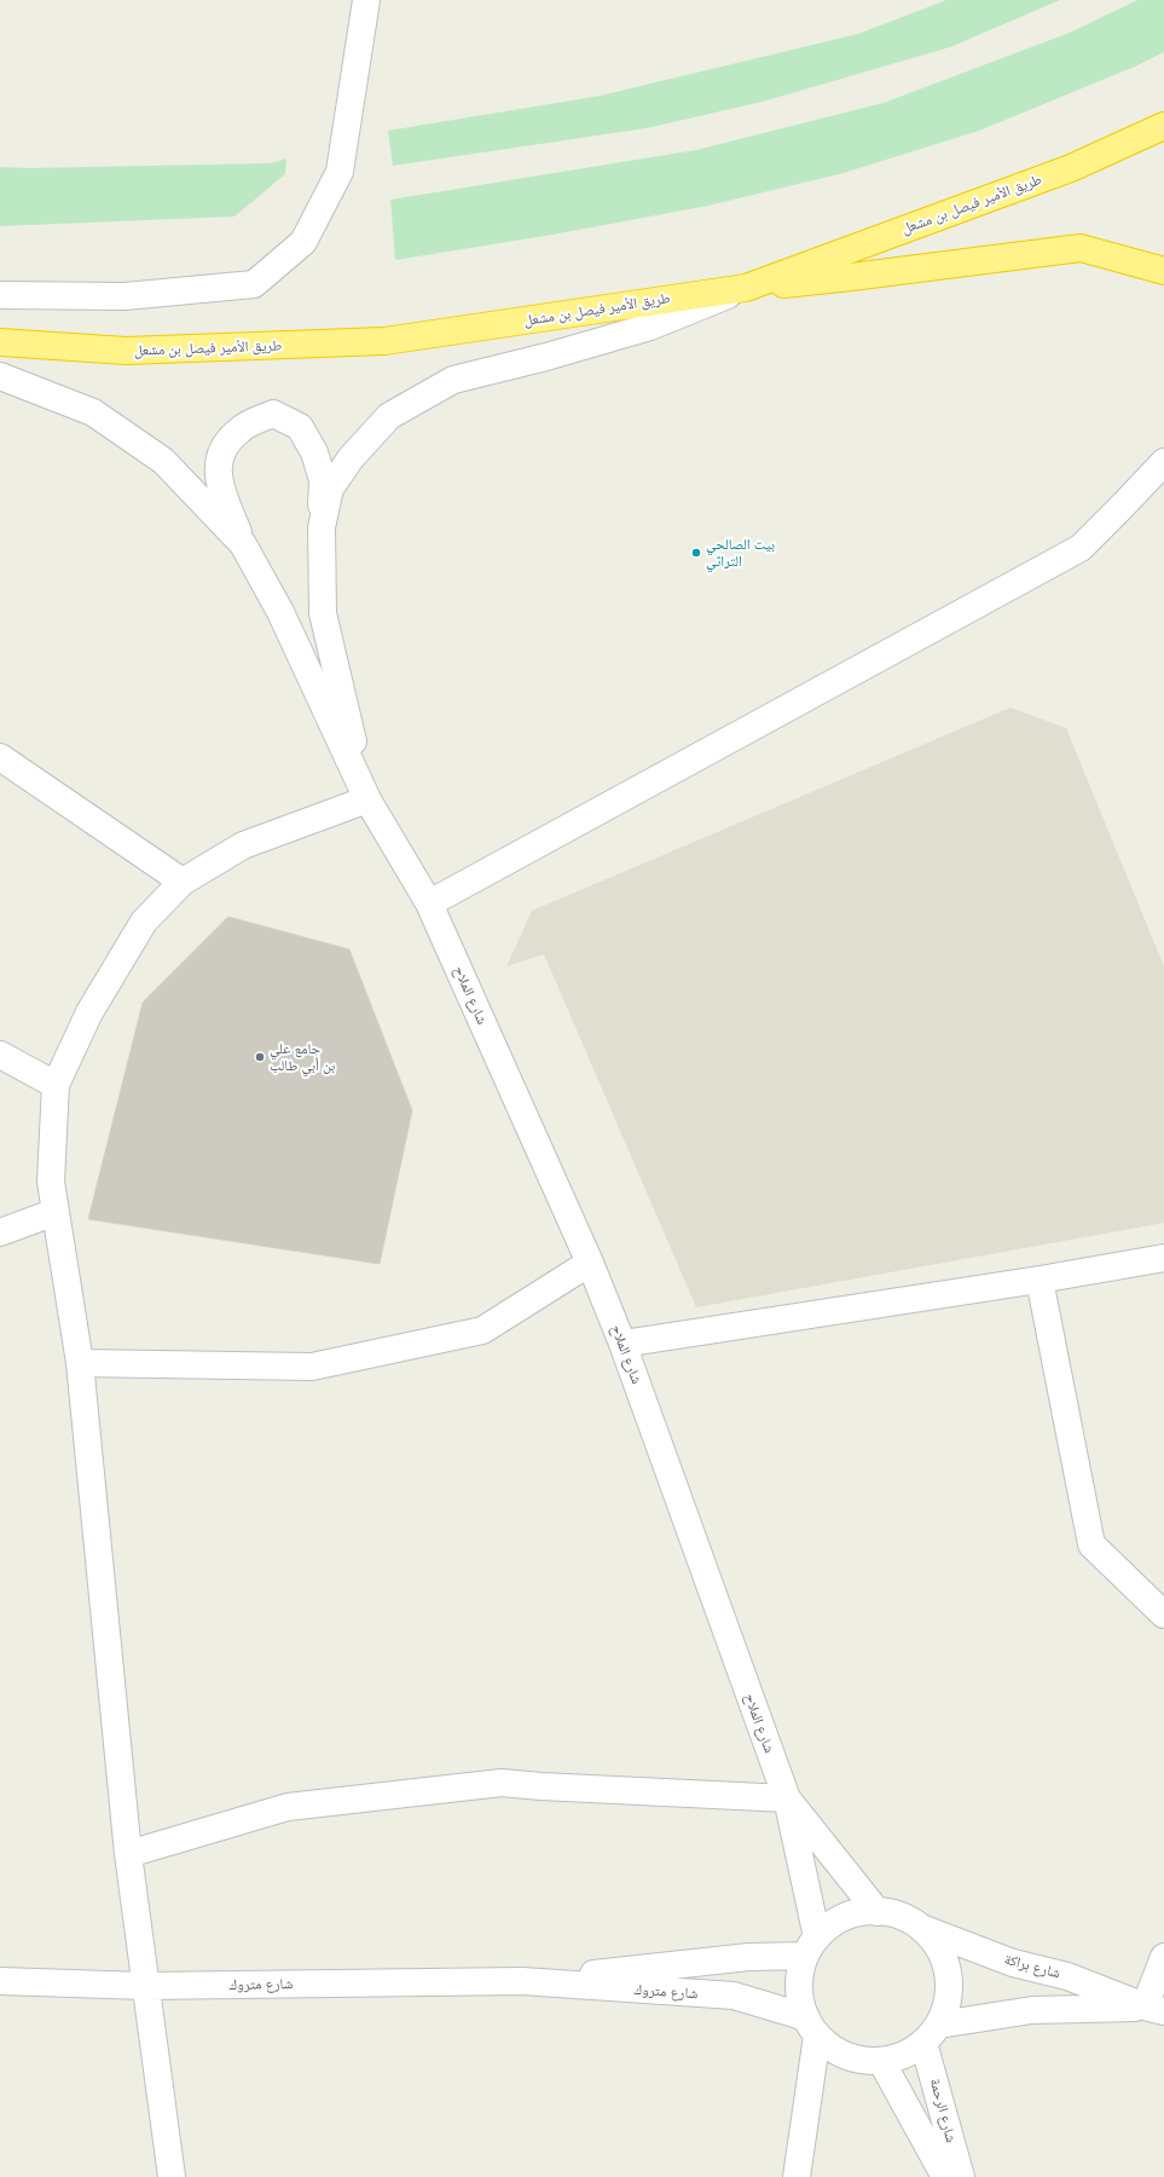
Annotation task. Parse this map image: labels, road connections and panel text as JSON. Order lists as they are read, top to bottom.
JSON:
{
  "streets": {
    "highway": ["طريق الأمير فيصل بن مشعل"],
    "street": [
      "شارع الملاح",
      "شارع براكة",
      "شارع متروك",
      "شارع الرحمة"
    ]
  },
  "crossings": [
    ["شارع الملاح", "شارع براكة"],
    ["شارع الملاح", "شارع متروك"],
    ["شارع الملاح", "شارع الرحمة"],
    ["شارع براكة", "شارع متروك"],
    ["شارع براكة", "شارع الرحمة"],
    ["شارع متروك", "شارع الرحمة"]
  ],
  "places": ["بيت الصالحي التراثي", "جامع علي بن أبي طالب"]
}
